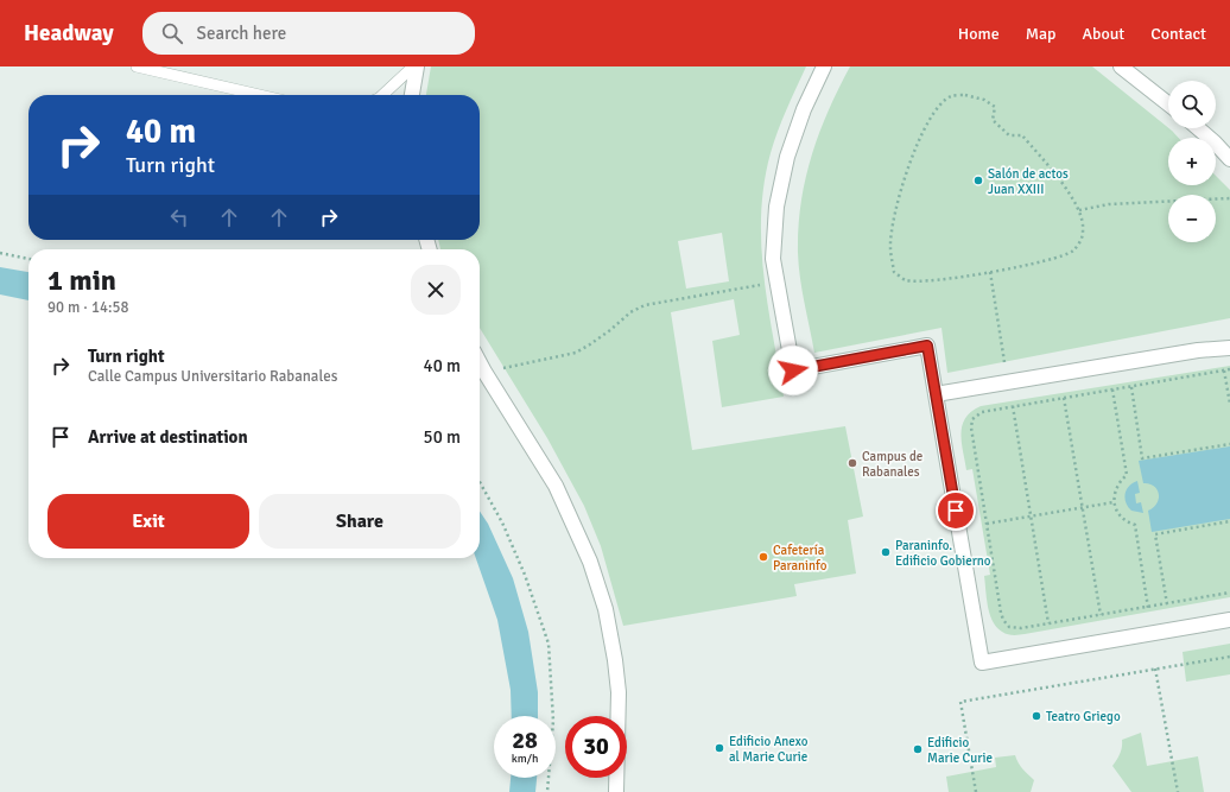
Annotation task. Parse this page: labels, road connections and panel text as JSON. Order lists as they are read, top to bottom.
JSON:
{
  "places": [
    "Salón de actos Juan XXIII",
    "Campus de Rabanales",
    "Paraninfo. Edificio Gobierno",
    "Cafetería Paraninfo",
    "Teatro Griego",
    "Edificio Anexo al Marie Curie",
    "Edificio Marie Curie"
  ],
  "page": {
    "header": "Headway",
    "search": "Search here",
    "nav": [
      "Home",
      "Map",
      "About",
      "Contact"
    ],
    "map_buttons": ["+", "−"],
    "turn": ["40 m", "Turn right"],
    "heading": ["1 min", "90 m · 14:58"],
    "list": [
      {
        "name": "Turn right",
        "note": "Calle Campus Universitario Rabanales",
        "value": "40 m"
      },
      {
        "name": "Arrive at destination",
        "value": "50 m"
      }
    ],
    "buttons": ["Exit", "Share"],
    "speed": "28 km/h",
    "limit": "30"
  }
}
